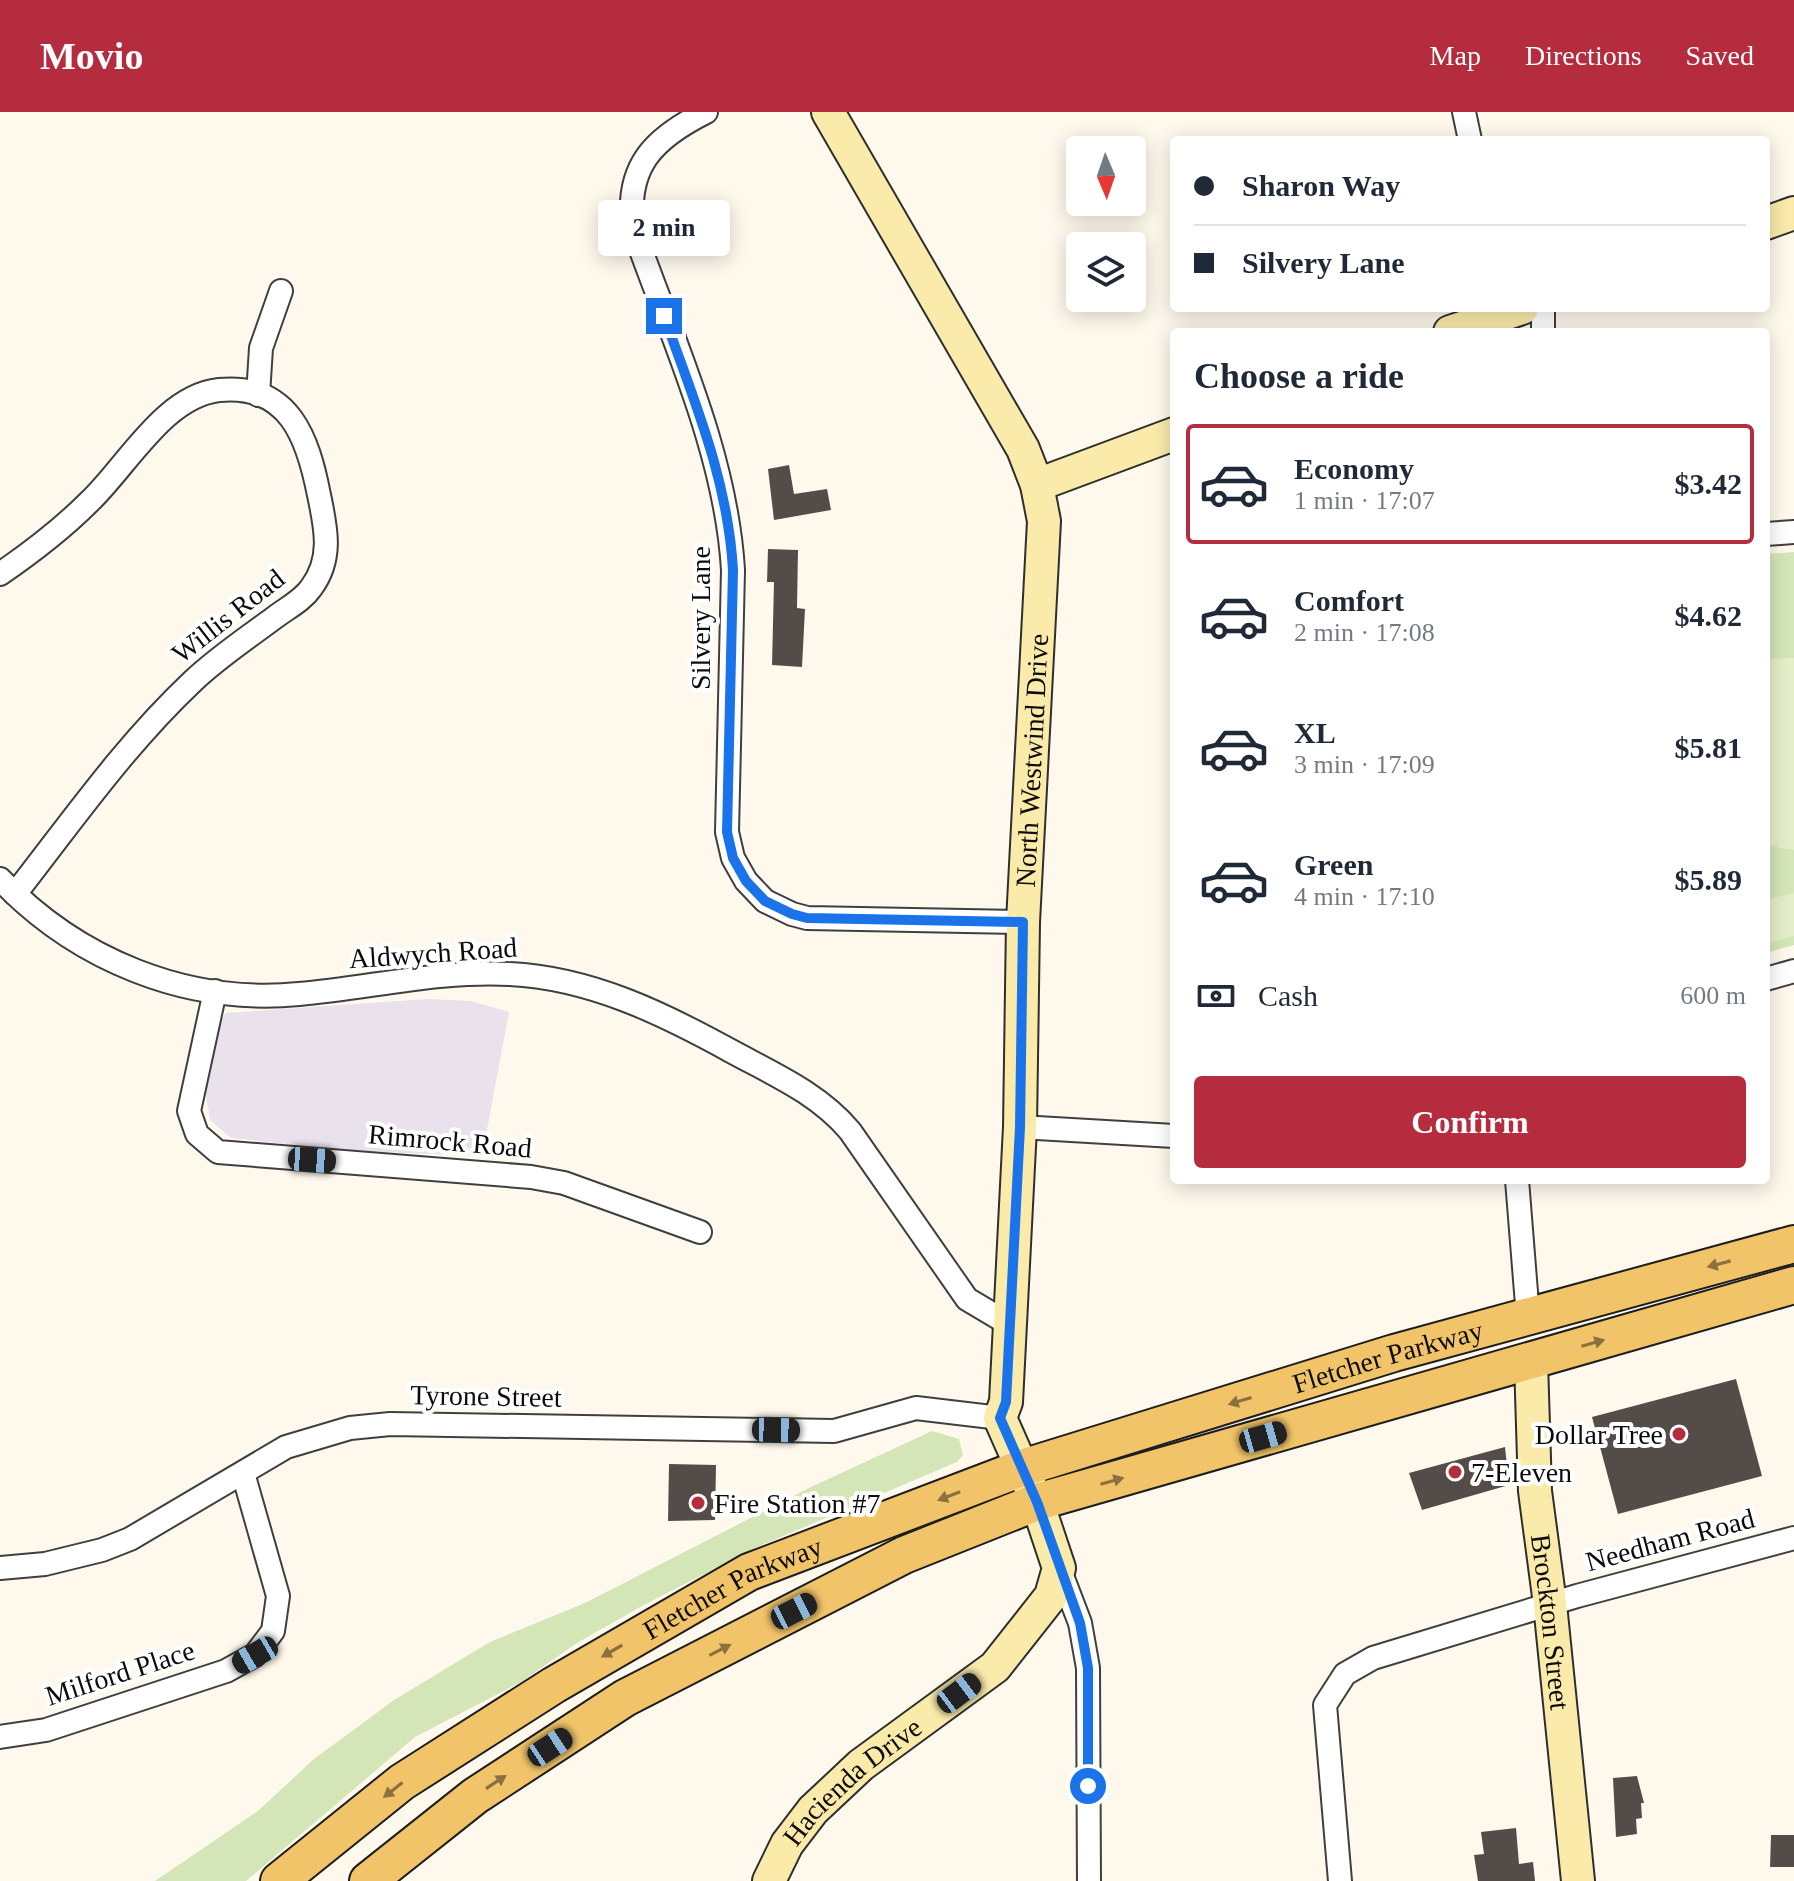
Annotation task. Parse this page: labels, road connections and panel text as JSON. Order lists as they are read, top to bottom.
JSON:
{
  "streets": {
    "main road": ["Fletcher Parkway"],
    "street": [
      "Willis Road",
      "Silvery Lane",
      "North Westwind Drive",
      "Aldwych Road",
      "Rimrock Road",
      "Tyrone Street",
      "Needham Road",
      "Brockton Street",
      "Milford Place",
      "Hacienda Drive"
    ]
  },
  "crossings": [
    ["Willis Road", "Aldwych Road"],
    ["Silvery Lane", "North Westwind Drive"],
    ["North Westwind Drive", "Aldwych Road"],
    ["North Westwind Drive", "Tyrone Street"],
    ["Aldwych Road", "Rimrock Road"],
    ["Fletcher Parkway", "Brockton Street"],
    ["Tyrone Street", "Milford Place"],
    ["Needham Road", "Brockton Street"]
  ],
  "places": ["Dollar Tree", "7-Eleven", "Fire Station #7"],
  "north": "bottom",
  "page": {
    "header": "Movio",
    "nav": ["Map", "Directions", "Saved"],
    "banner": ["Sharon Way", "Silvery Lane"],
    "bubble": "2 min",
    "heading": "Choose a ride",
    "list": [
      {
        "name": "Economy",
        "note": "1 min · 17:07",
        "value": "$3.42"
      },
      {
        "name": "Comfort",
        "note": "2 min · 17:08",
        "value": "$4.62"
      },
      {
        "name": "XL",
        "note": "3 min · 17:09",
        "value": "$5.81"
      },
      {
        "name": "Green",
        "note": "4 min · 17:10",
        "value": "$5.89"
      }
    ],
    "pay": ["Cash", "600 m"],
    "buttons": "Confirm"
  }
}
